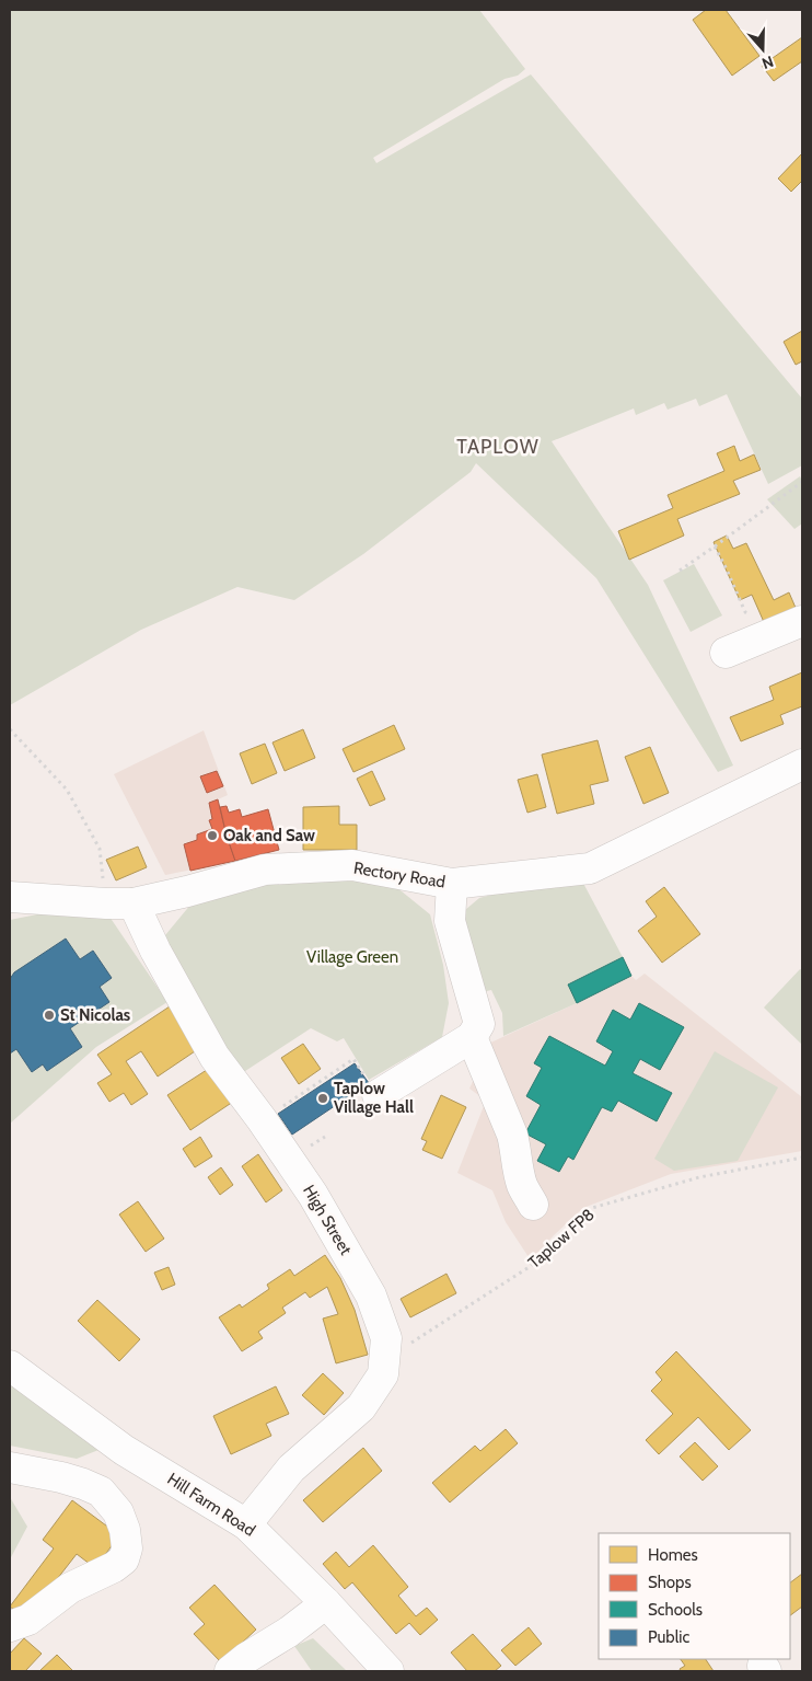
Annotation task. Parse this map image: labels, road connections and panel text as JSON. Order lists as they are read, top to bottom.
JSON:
{
  "streets": {
    "street": ["Rectory Road", "High Street", "Hill Farm Road"],
    "path": ["Taplow FP8"]
  },
  "crossings": [
    ["Rectory Road", "High Street"],
    ["High Street", "Taplow FP8"],
    ["High Street", "Hill Farm Road"]
  ],
  "districts": ["TAPLOW"],
  "parks": ["Village Green"],
  "places": ["Oak and Saw", "St Nicolas", "Taplow Village Hall"],
  "legend": [
    "Homes",
    "Shops",
    "Schools",
    "Public"
  ],
  "north": "bottom"
}
